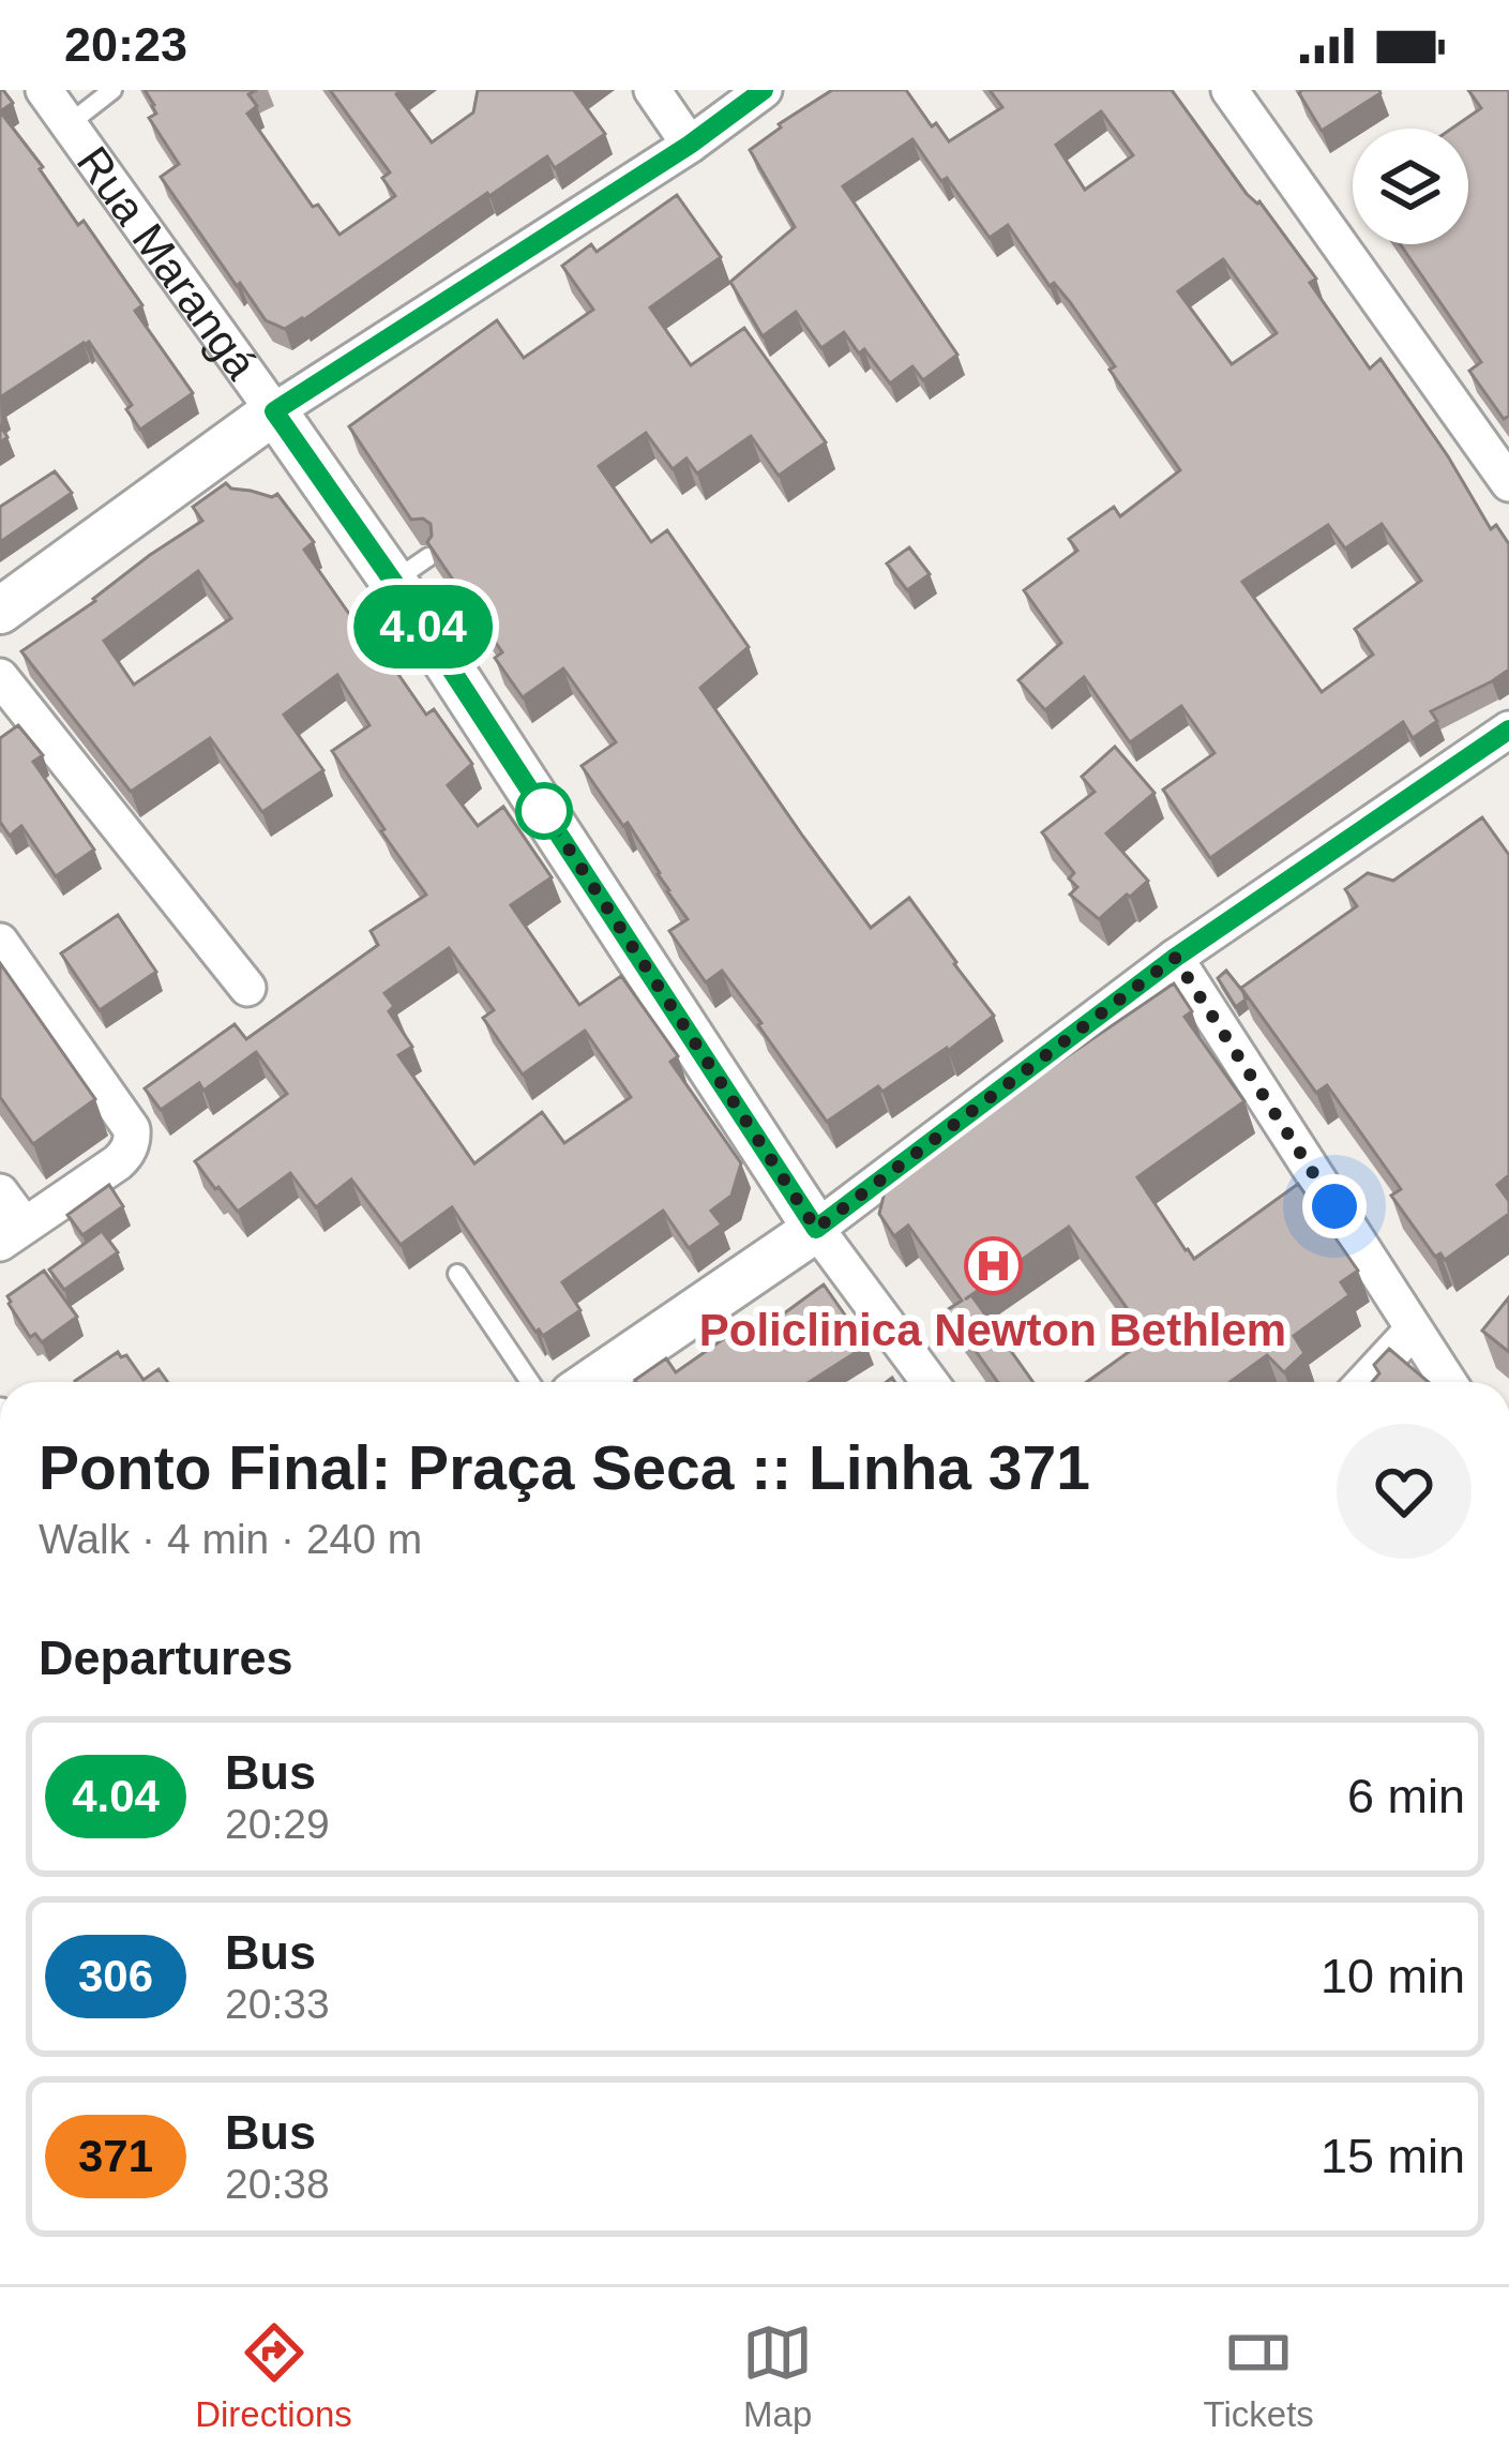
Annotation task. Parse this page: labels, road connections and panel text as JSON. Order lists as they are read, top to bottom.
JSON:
{
  "streets": {
    "street": ["Rua Marangá"]
  },
  "places": {
    "hospital": ["Policlinica Newton Bethlem"]
  },
  "lines": ["bus line 4.04"],
  "page": {
    "status": "20:23",
    "on_map": "4.04",
    "heading": [
      ["Ponto Final: Praça Seca :: Linha 371", "Walk · 4 min · 240 m"],
      "Departures"
    ],
    "list": [
      {
        "mark": "4.04",
        "name": "Bus",
        "note": "20:29",
        "value": "6 min"
      },
      {
        "mark": "306",
        "name": "Bus",
        "note": "20:33",
        "value": "10 min"
      },
      {
        "mark": "371",
        "name": "Bus",
        "note": "20:38",
        "value": "15 min"
      }
    ],
    "tabs": ["Directions", "Map", "Tickets"]
  }
}
